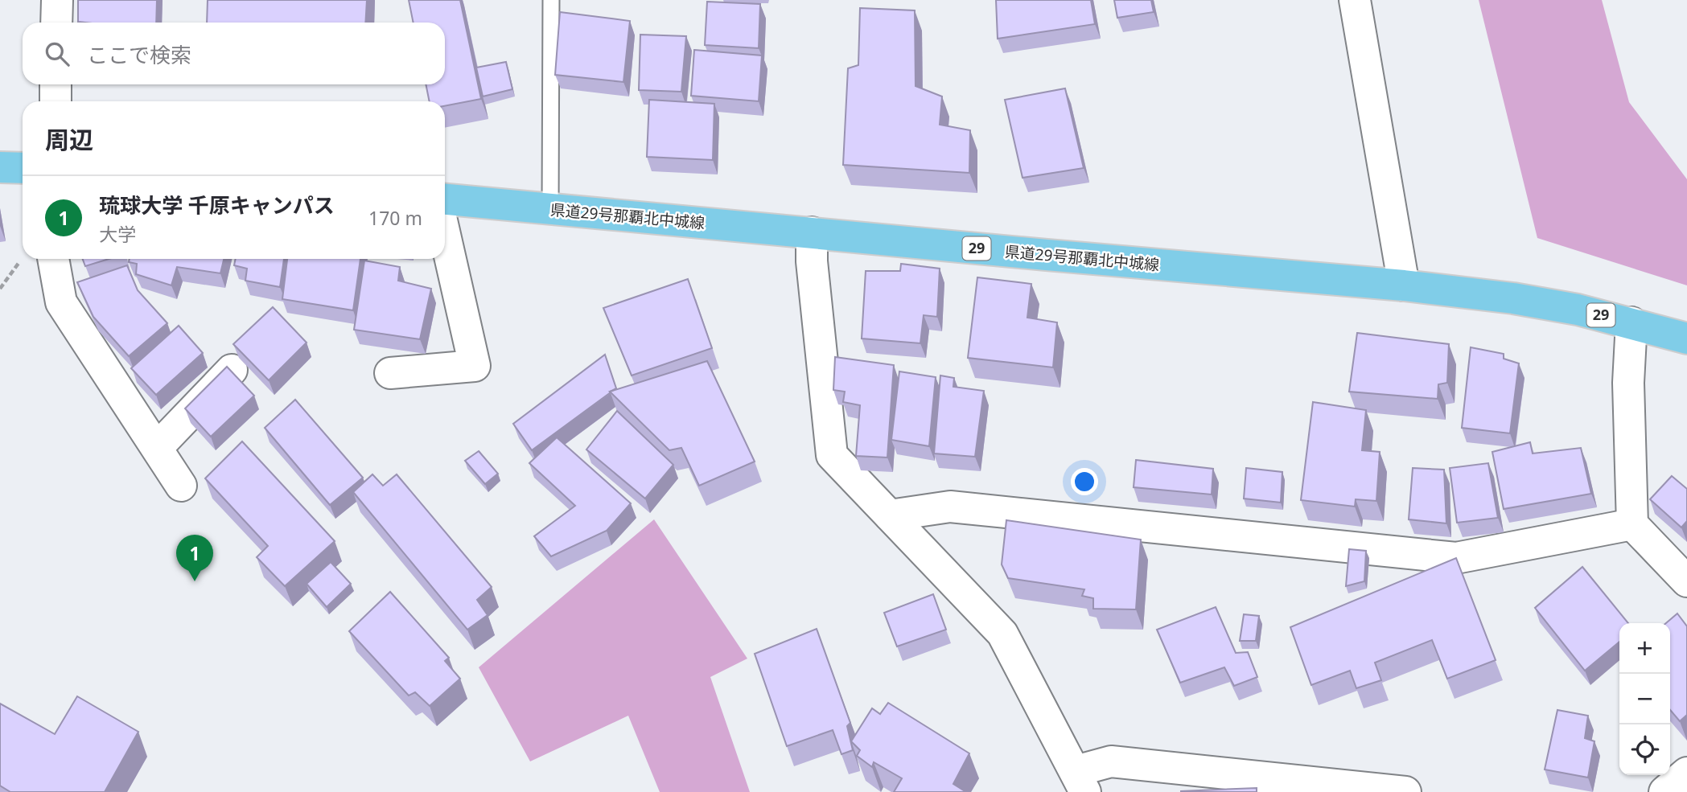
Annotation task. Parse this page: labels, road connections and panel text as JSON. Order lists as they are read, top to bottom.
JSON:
{
  "streets": {
    "main road": ["県道29号那覇北中城線", "29"]
  },
  "page": {
    "search": "ここで検索",
    "heading": "周辺",
    "list": [
      {
        "mark": "1",
        "name": "琉球大学 千原キャンパス",
        "note": "大学",
        "value": "170 m"
      }
    ],
    "pins": "1",
    "map_buttons": ["+", "−"]
  }
}
